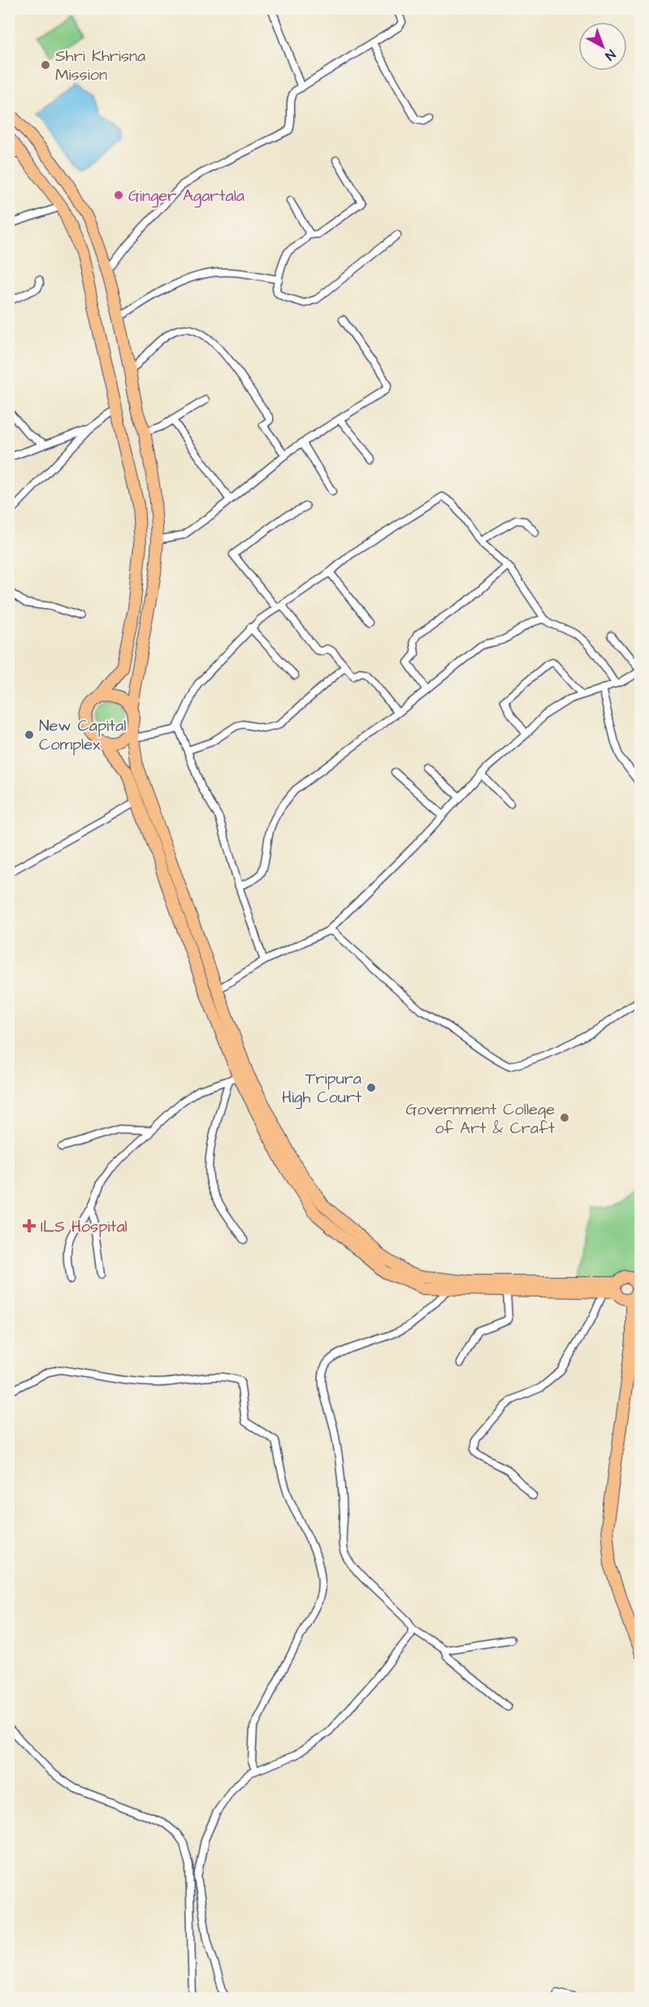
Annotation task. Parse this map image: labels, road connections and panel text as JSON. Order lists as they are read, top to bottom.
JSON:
{
  "places": {
    "other": [
      "Shri Khrisna Mission",
      "Ginger Agartala",
      "New Capital Complex",
      "Tripura High Court",
      "Government College of Art & Craft"
    ],
    "health": ["ILS Hospital"]
  },
  "north": "bottom right"
}
